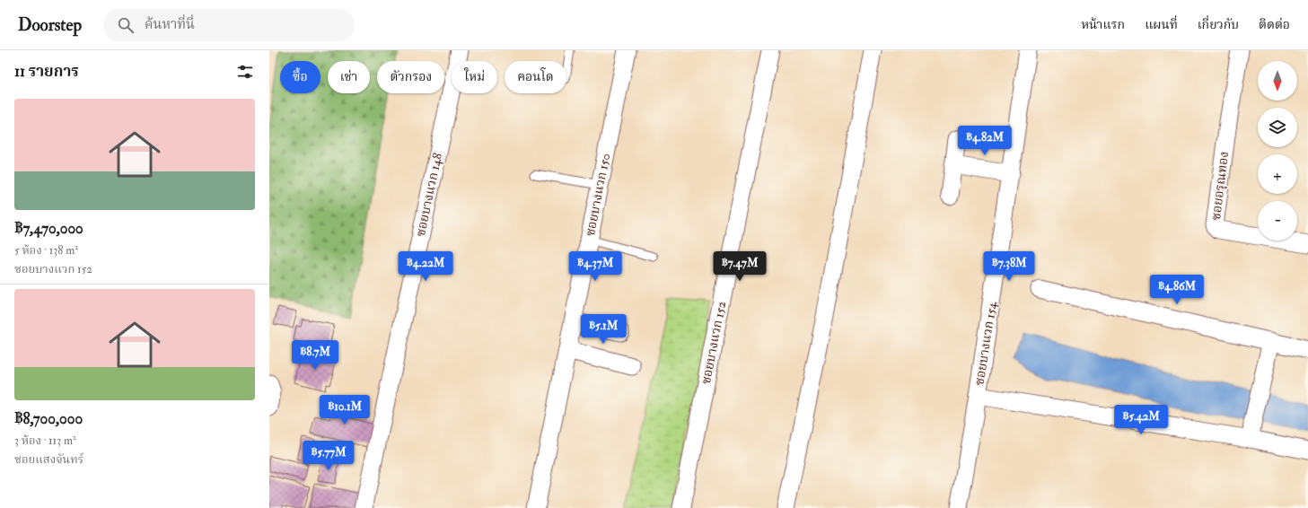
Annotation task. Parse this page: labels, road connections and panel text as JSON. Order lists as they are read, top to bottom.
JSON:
{
  "streets": {
    "street": [
      "ซอยอรุณทอง",
      "ซอยบางแวก 148",
      "ซอยบางแวก 150",
      "ซอยบางแวก 152",
      "ซอยบางแวก 154"
    ]
  },
  "north": "bottom",
  "page": {
    "header": "Doorstep",
    "search": "ค้นหาที่นี่",
    "nav": [
      "หน้าแรก",
      "แผนที่",
      "เกี่ยวกับ",
      "ติดต่อ"
    ],
    "heading": "11 รายการ",
    "map_buttons": ["+", "−"],
    "chip": [
      "ซื้อ",
      "เช่า",
      "ตัวกรอง",
      "ใหม่",
      "คอนโด"
    ],
    "list": [
      {
        "name": "฿7,470,000",
        "note": "5 ห้อง · 138 m² · ซอยบางแวก 152"
      },
      {
        "name": "฿8,700,000",
        "note": "3 ห้อง · 113 m² · ซอยแสงจันทร์"
      }
    ],
    "price": [
      "฿4.82M",
      "฿4.22M",
      "฿4.37M",
      "฿7.47M",
      "฿7.38M",
      "฿4.86M",
      "฿5.1M",
      "฿8.7M",
      "฿10.1M",
      "฿5.42M",
      "฿5.77M"
    ]
  }
}
